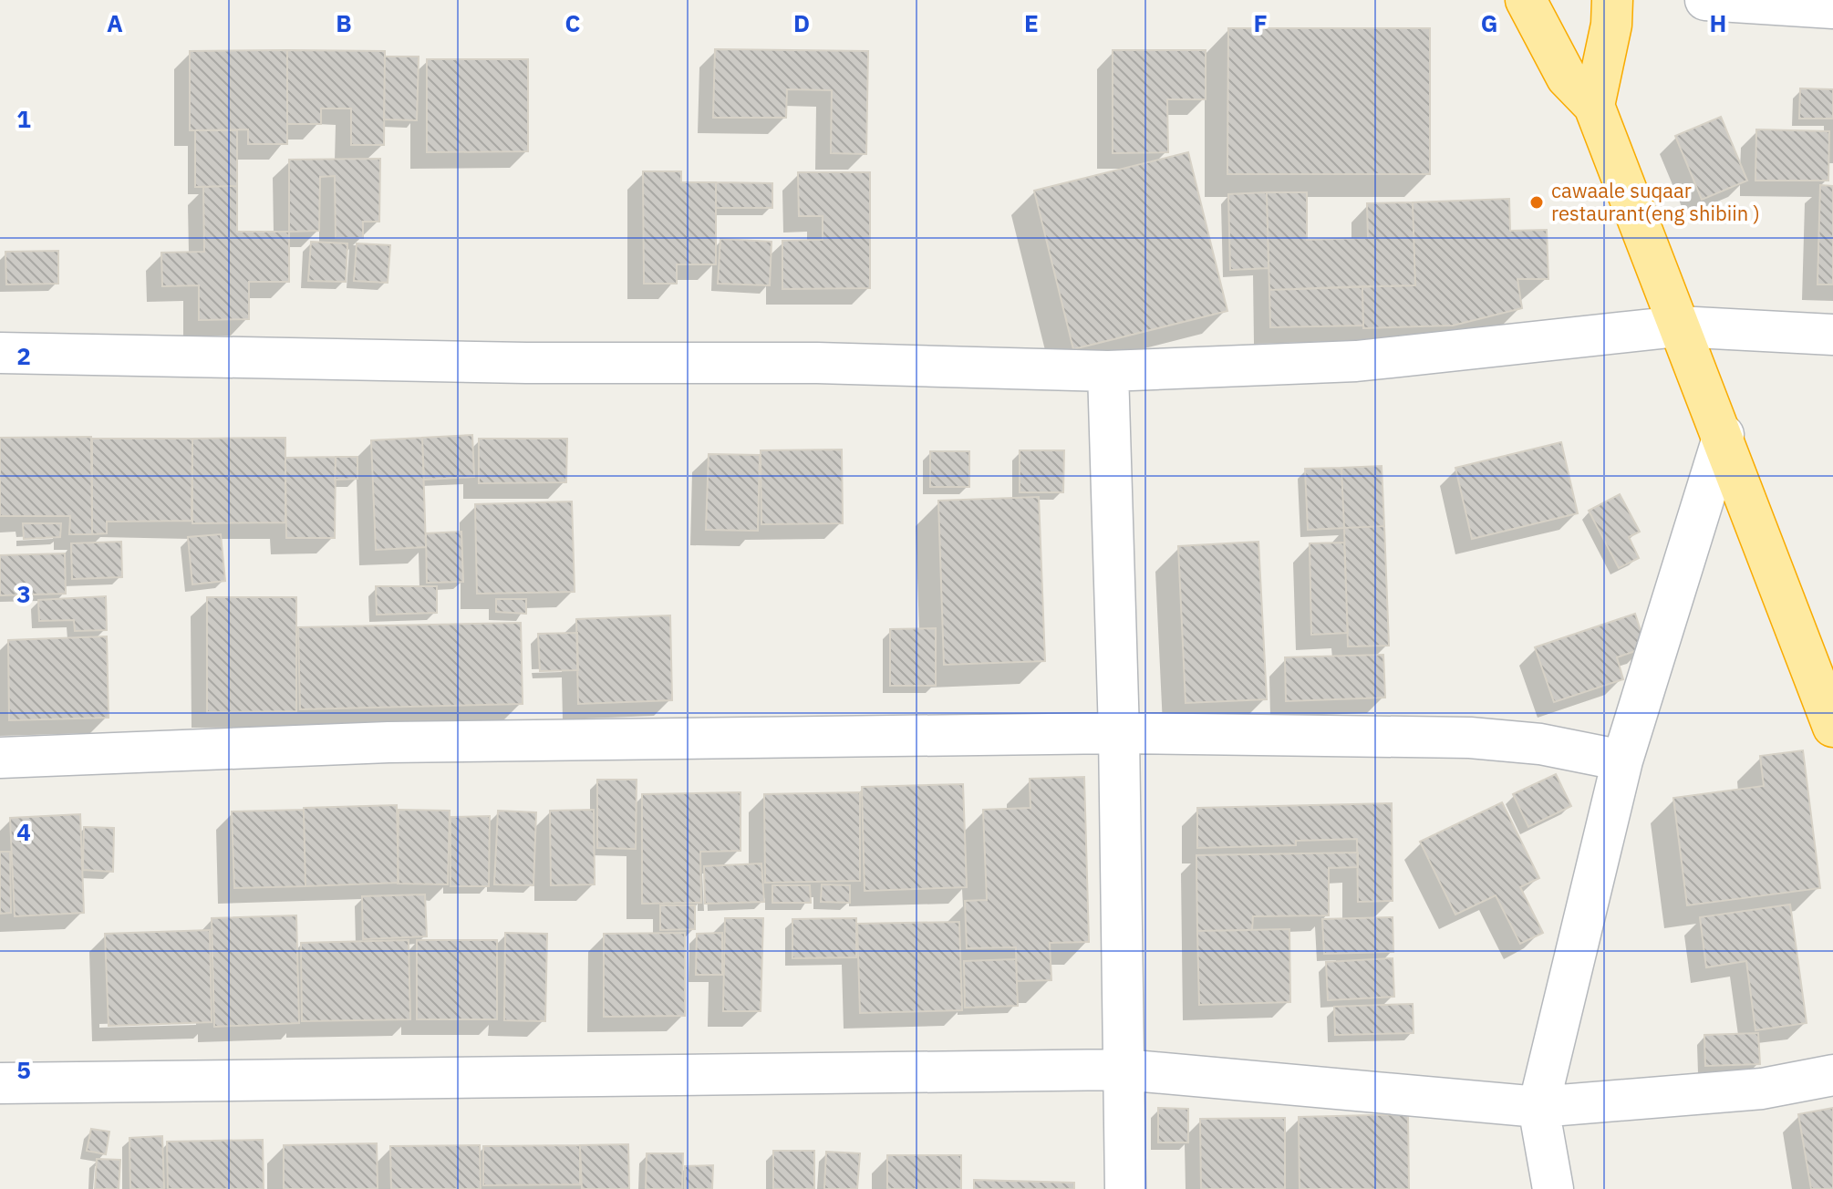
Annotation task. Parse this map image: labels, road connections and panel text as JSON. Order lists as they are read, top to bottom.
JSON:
{
  "places": ["cawaale suqaar restaurant(eng shibiin )"],
  "grid": {
    "columns": [
      "A",
      "B",
      "C",
      "D",
      "E",
      "F",
      "G",
      "H"
    ],
    "rows": [
      "1",
      "2",
      "3",
      "4",
      "5"
    ]
  }
}
